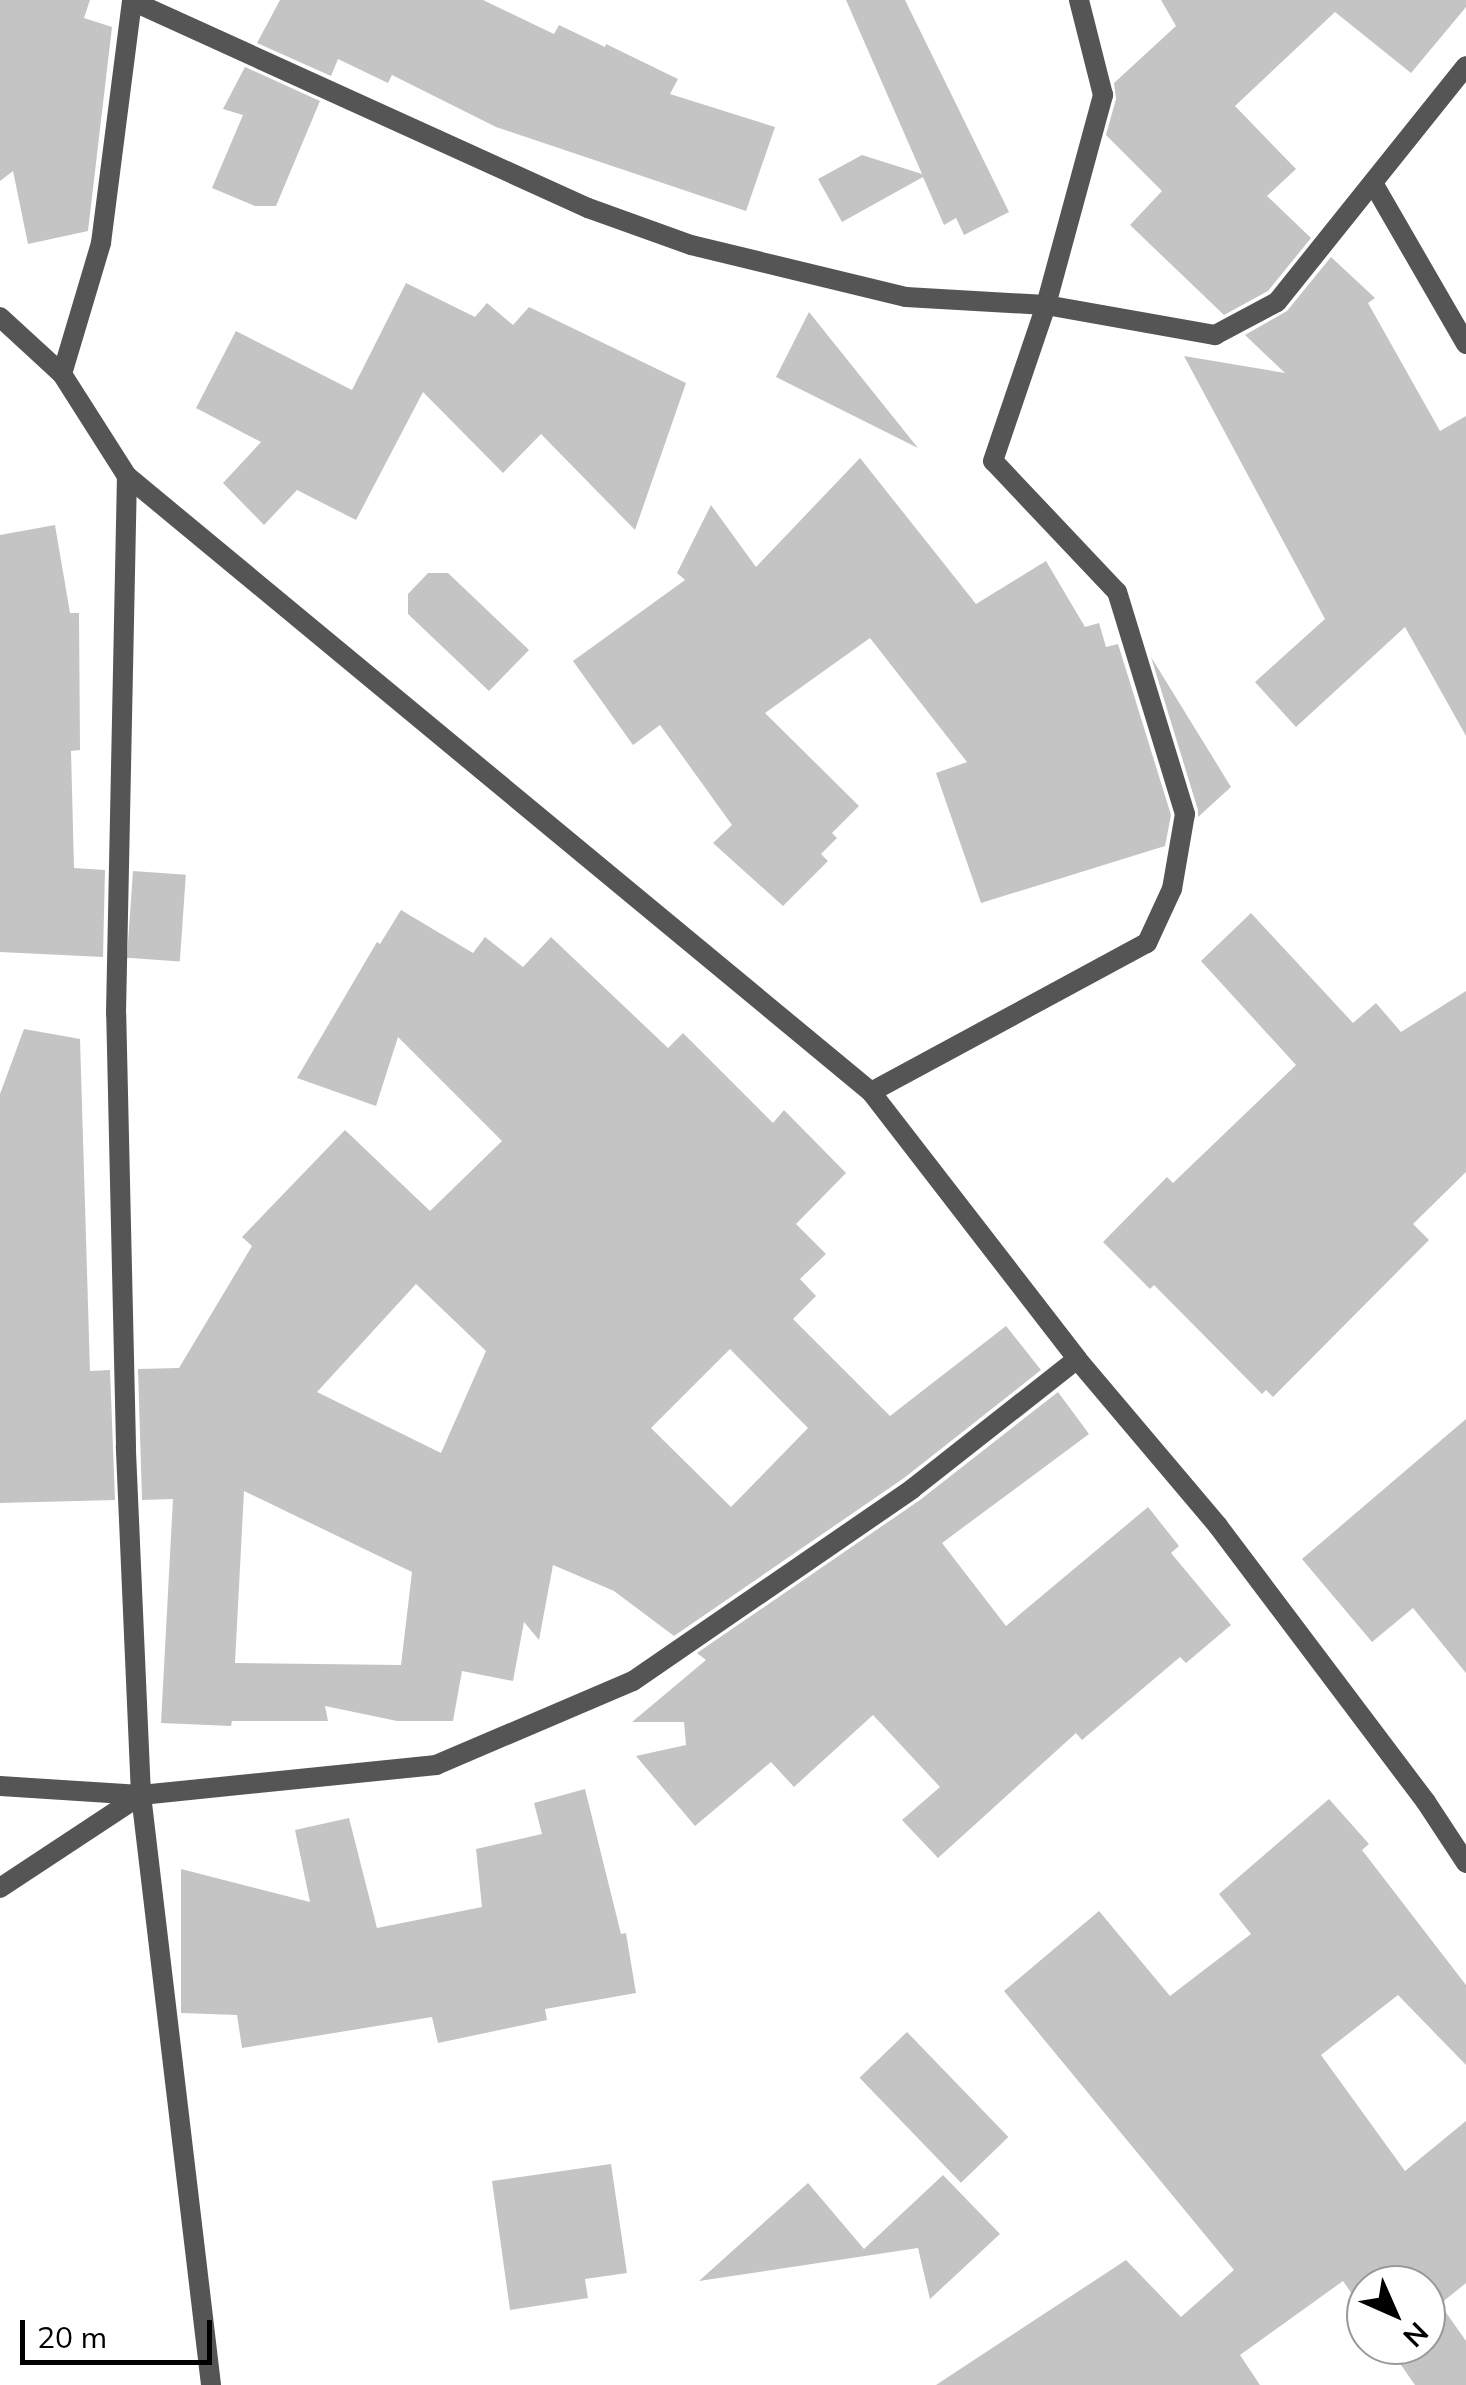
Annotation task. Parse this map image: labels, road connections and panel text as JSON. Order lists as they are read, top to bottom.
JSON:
{
  "scale_bar": "20 m",
  "north": "bottom right"
}
